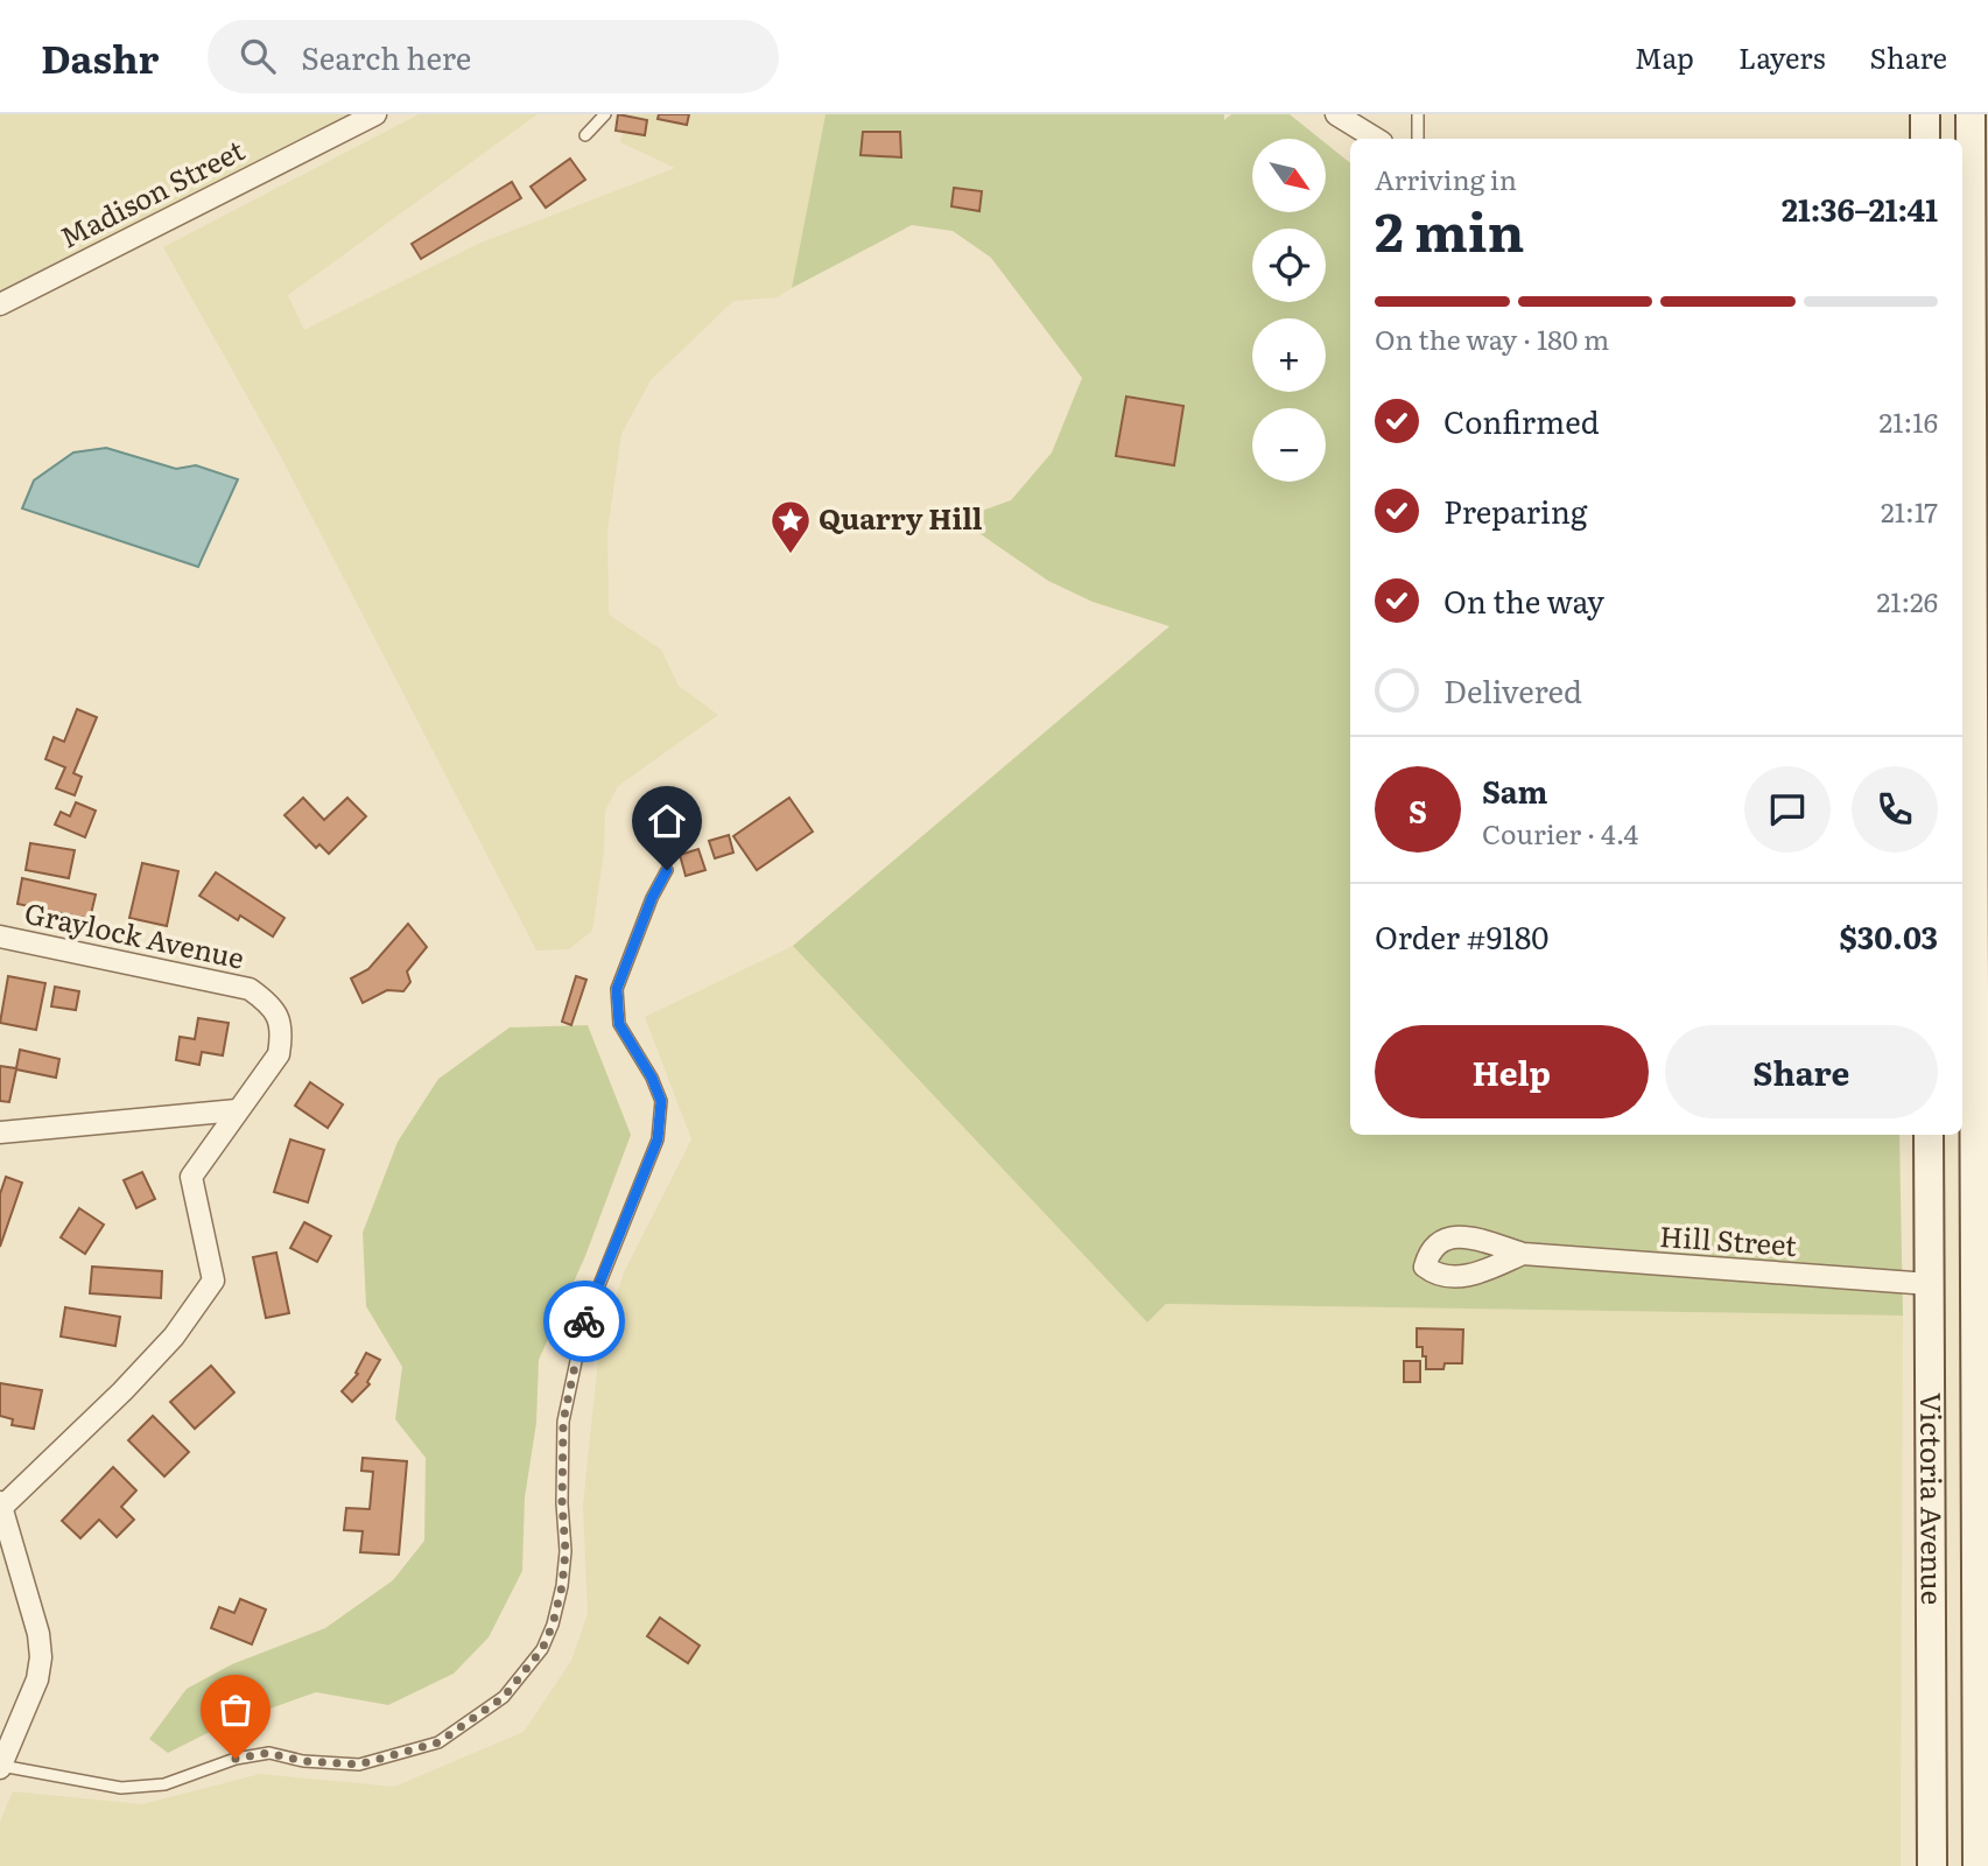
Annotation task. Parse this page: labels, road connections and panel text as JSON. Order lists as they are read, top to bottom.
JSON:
{
  "streets": {
    "main road": ["Victoria Avenue"],
    "street": ["Madison Street", "Graylock Avenue", "Hill Street"]
  },
  "crossings": [
    ["Hill Street", "Victoria Avenue"]
  ],
  "places": {
    "place": ["Quarry Hill"]
  },
  "north": "bottom right",
  "page": {
    "header": "Dashr",
    "search": "Search here",
    "nav": ["Map", "Layers", "Share"],
    "map_buttons": ["+", "−"],
    "heading": ["2 min", "Arriving in", "21:36–21:41"],
    "panel": [
      "Sam",
      "Courier · 4.4",
      "Order #9180",
      "$30.03"
    ],
    "bar": "On the way · 180 m",
    "list": [
      ["Confirmed", "21:16"],
      ["Preparing", "21:17"],
      ["On the way", "21:26"],
      "Delivered"
    ],
    "round": "S",
    "buttons": ["Help", "Share"]
  }
}
